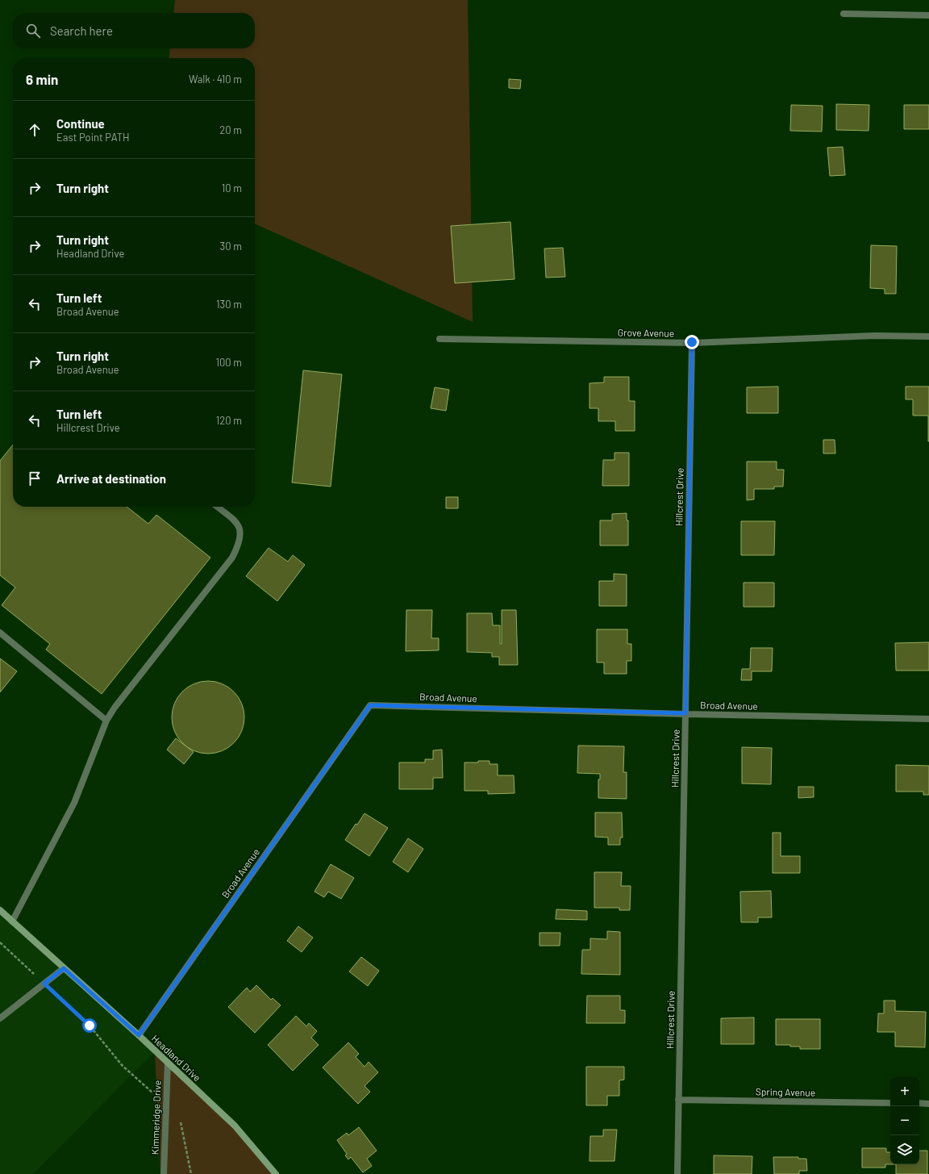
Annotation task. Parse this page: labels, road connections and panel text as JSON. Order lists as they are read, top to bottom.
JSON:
{
  "streets": {
    "main road": ["Headland Drive"],
    "street": [
      "Grove Avenue",
      "Hillcrest Drive",
      "Broad Avenue",
      "Spring Avenue",
      "Kimmeridge Drive"
    ]
  },
  "crossings": [
    ["Grove Avenue", "Hillcrest Drive"],
    ["Hillcrest Drive", "Broad Avenue"],
    ["Hillcrest Drive", "Spring Avenue"],
    ["Broad Avenue", "Headland Drive"],
    ["Headland Drive", "Kimmeridge Drive"]
  ],
  "page": {
    "search": "Search here",
    "heading": ["6 min", "Walk · 410 m"],
    "list": [
      ["Continue", "East Point PATH", "20 m"],
      ["Turn right", "10 m"],
      ["Turn right", "Headland Drive", "30 m"],
      ["Turn left", "Broad Avenue", "130 m"],
      ["Turn right", "Broad Avenue", "100 m"],
      ["Turn left", "Hillcrest Drive", "120 m"],
      "Arrive at destination"
    ],
    "map_buttons": ["+", "−"]
  }
}
